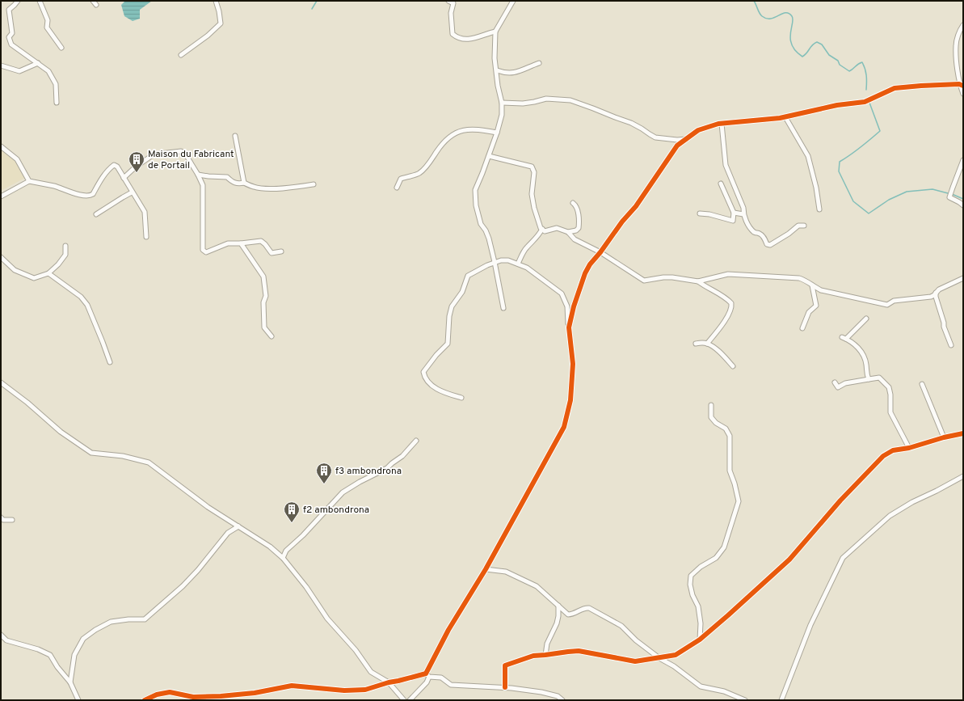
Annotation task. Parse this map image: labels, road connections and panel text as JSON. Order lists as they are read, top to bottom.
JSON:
{
  "places": {
    "building": ["Maison du Fabricant de Portail", "f3 ambondrona", "f2 ambondrona"]
  }
}
